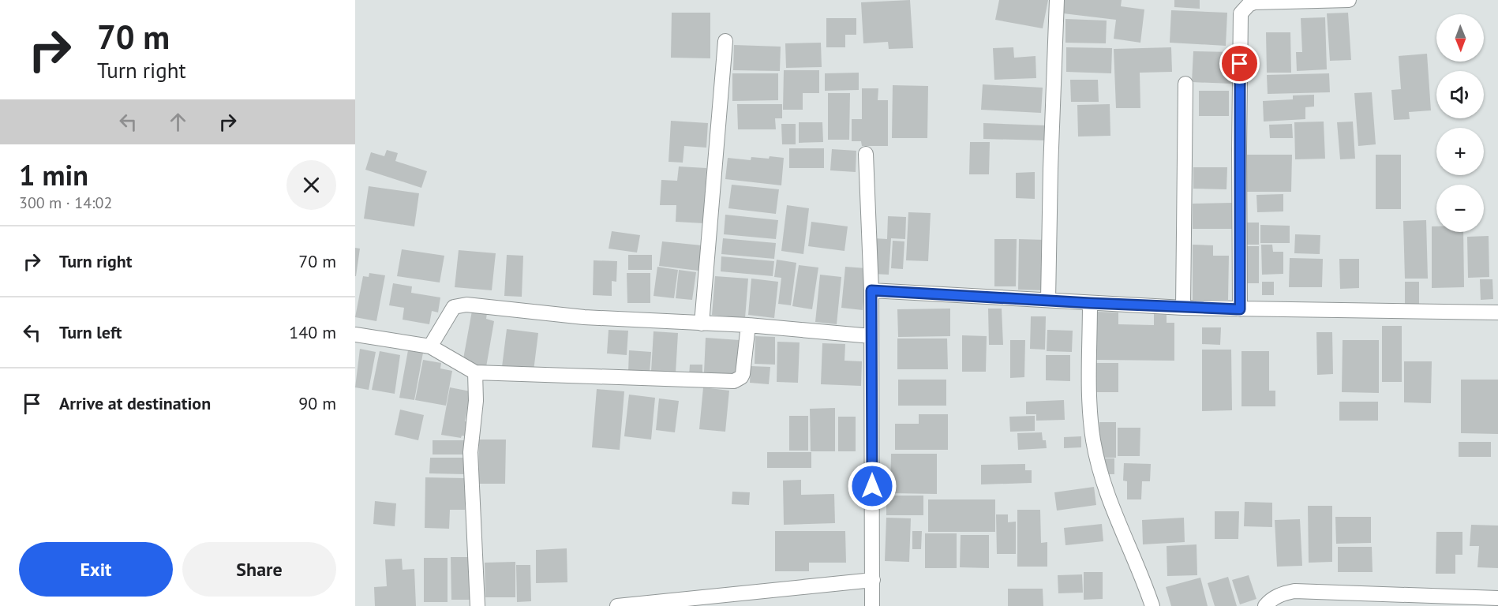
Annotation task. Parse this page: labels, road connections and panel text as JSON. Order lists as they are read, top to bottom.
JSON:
{
  "north": "bottom",
  "page": {
    "turn": ["70 m", "Turn right"],
    "map_buttons": ["+", "−"],
    "heading": ["1 min", "300 m · 14:02"],
    "list": [
      {
        "name": "Turn right",
        "value": "70 m"
      },
      {
        "name": "Turn left",
        "value": "140 m"
      },
      {
        "name": "Arrive at destination",
        "value": "90 m"
      }
    ],
    "buttons": ["Exit", "Share"]
  }
}
